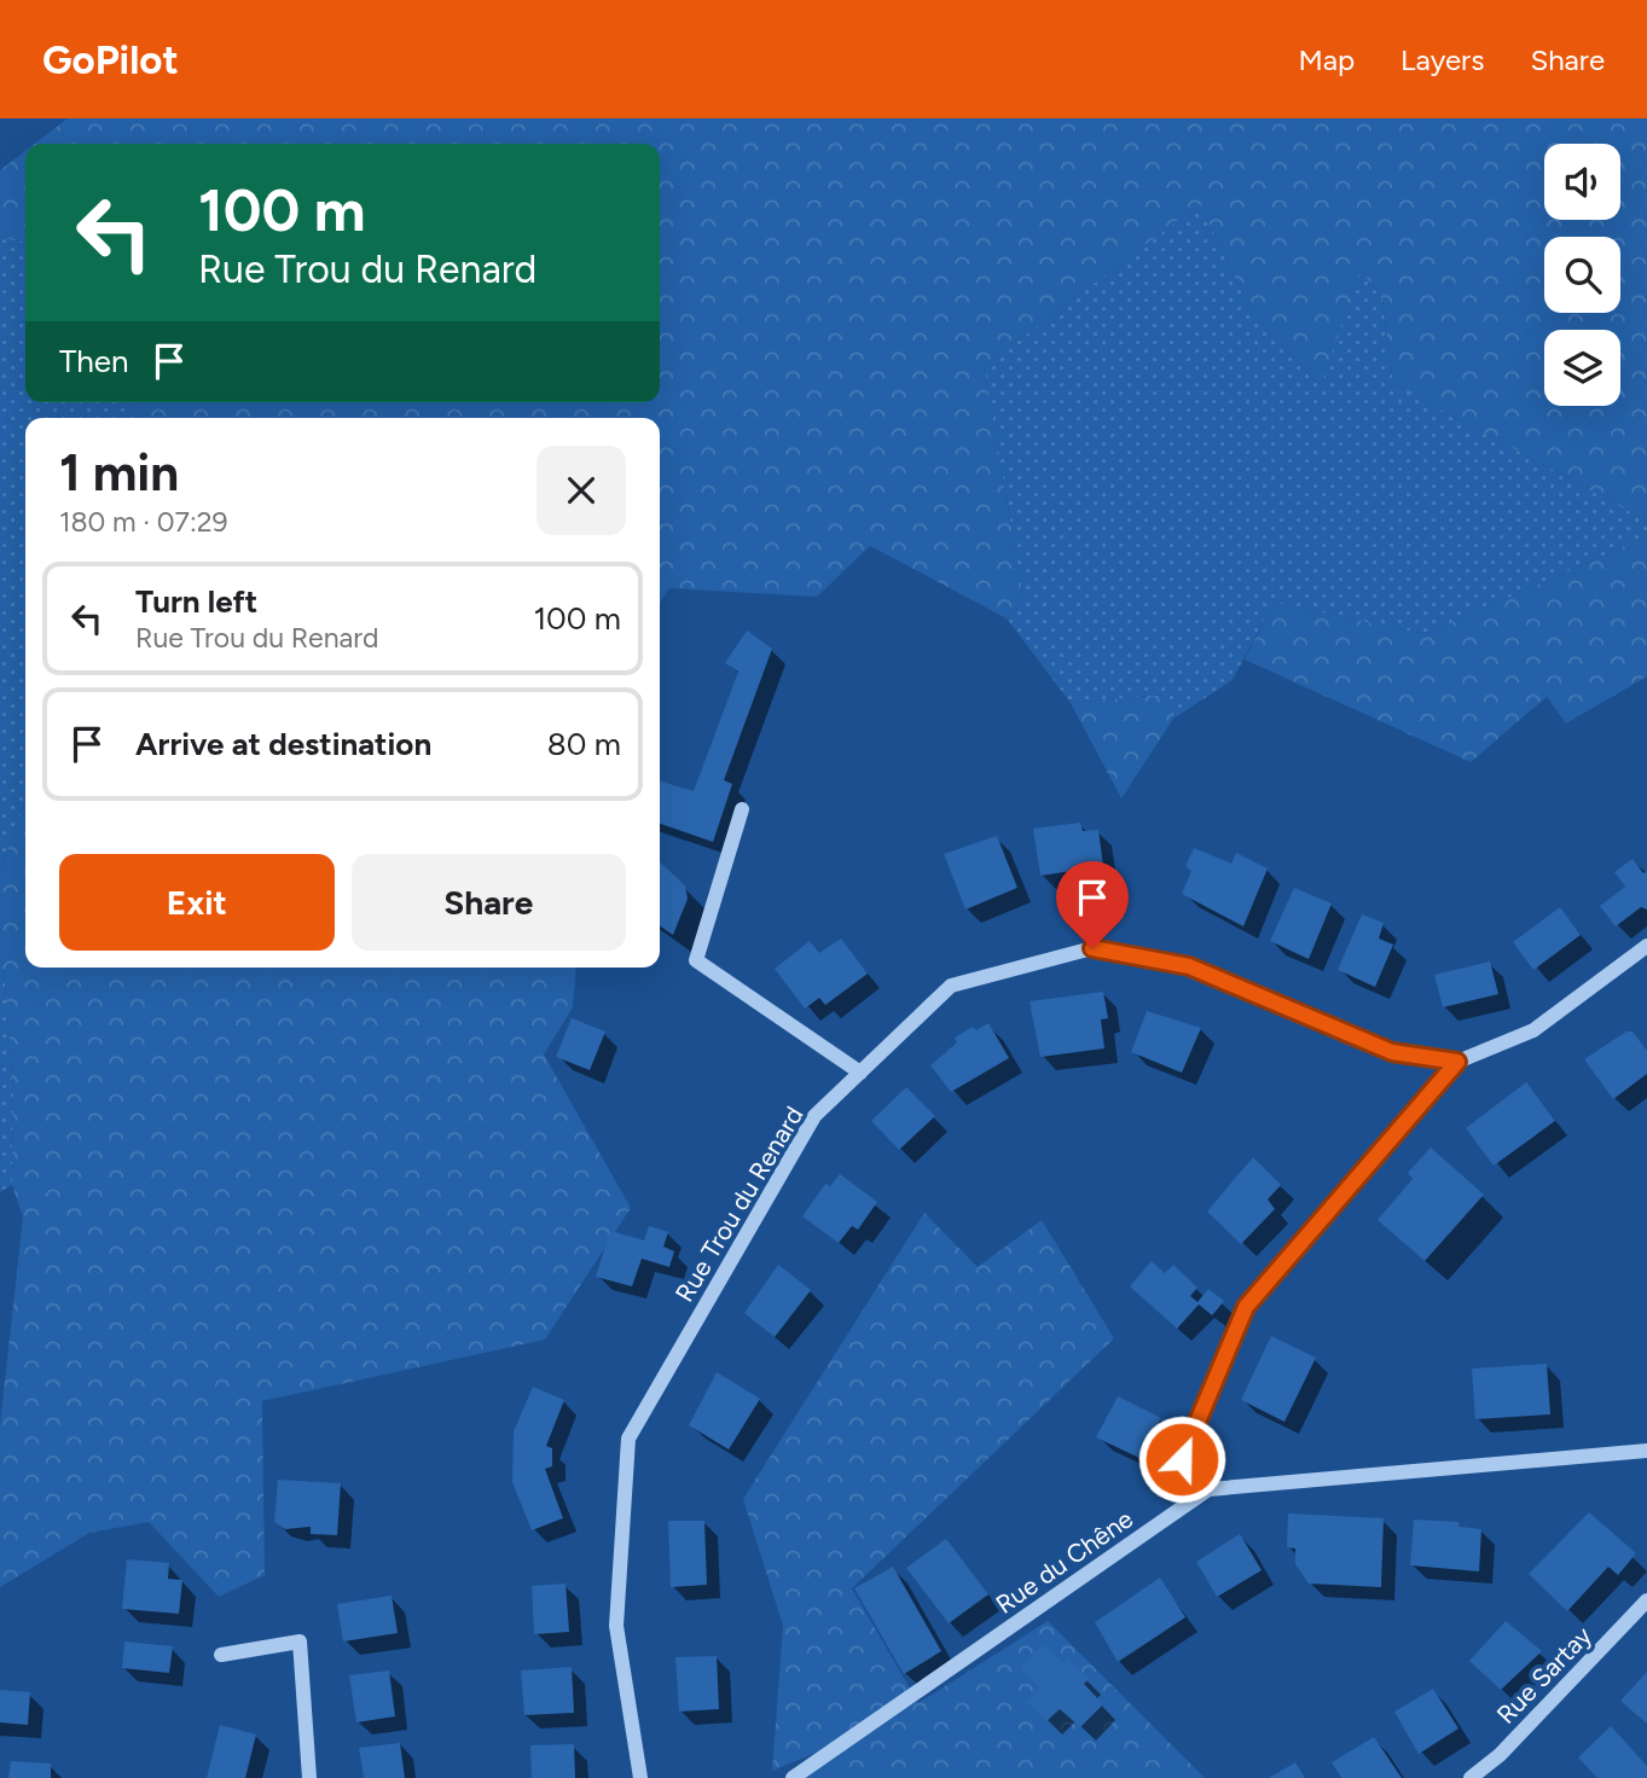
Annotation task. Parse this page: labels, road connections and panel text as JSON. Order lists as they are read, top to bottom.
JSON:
{
  "streets": {
    "street": ["Rue Trou du Renard", "Rue du Chêne", "Rue Sartay"]
  },
  "page": {
    "header": "GoPilot",
    "nav": ["Map", "Layers", "Share"],
    "turn": ["100 m", "Rue Trou du Renard"],
    "then": "Then",
    "heading": ["1 min", "180 m · 07:29"],
    "list": [
      {
        "name": "Turn left",
        "note": "Rue Trou du Renard",
        "value": "100 m"
      },
      {
        "name": "Arrive at destination",
        "value": "80 m"
      }
    ],
    "buttons": ["Exit", "Share"]
  }
}
